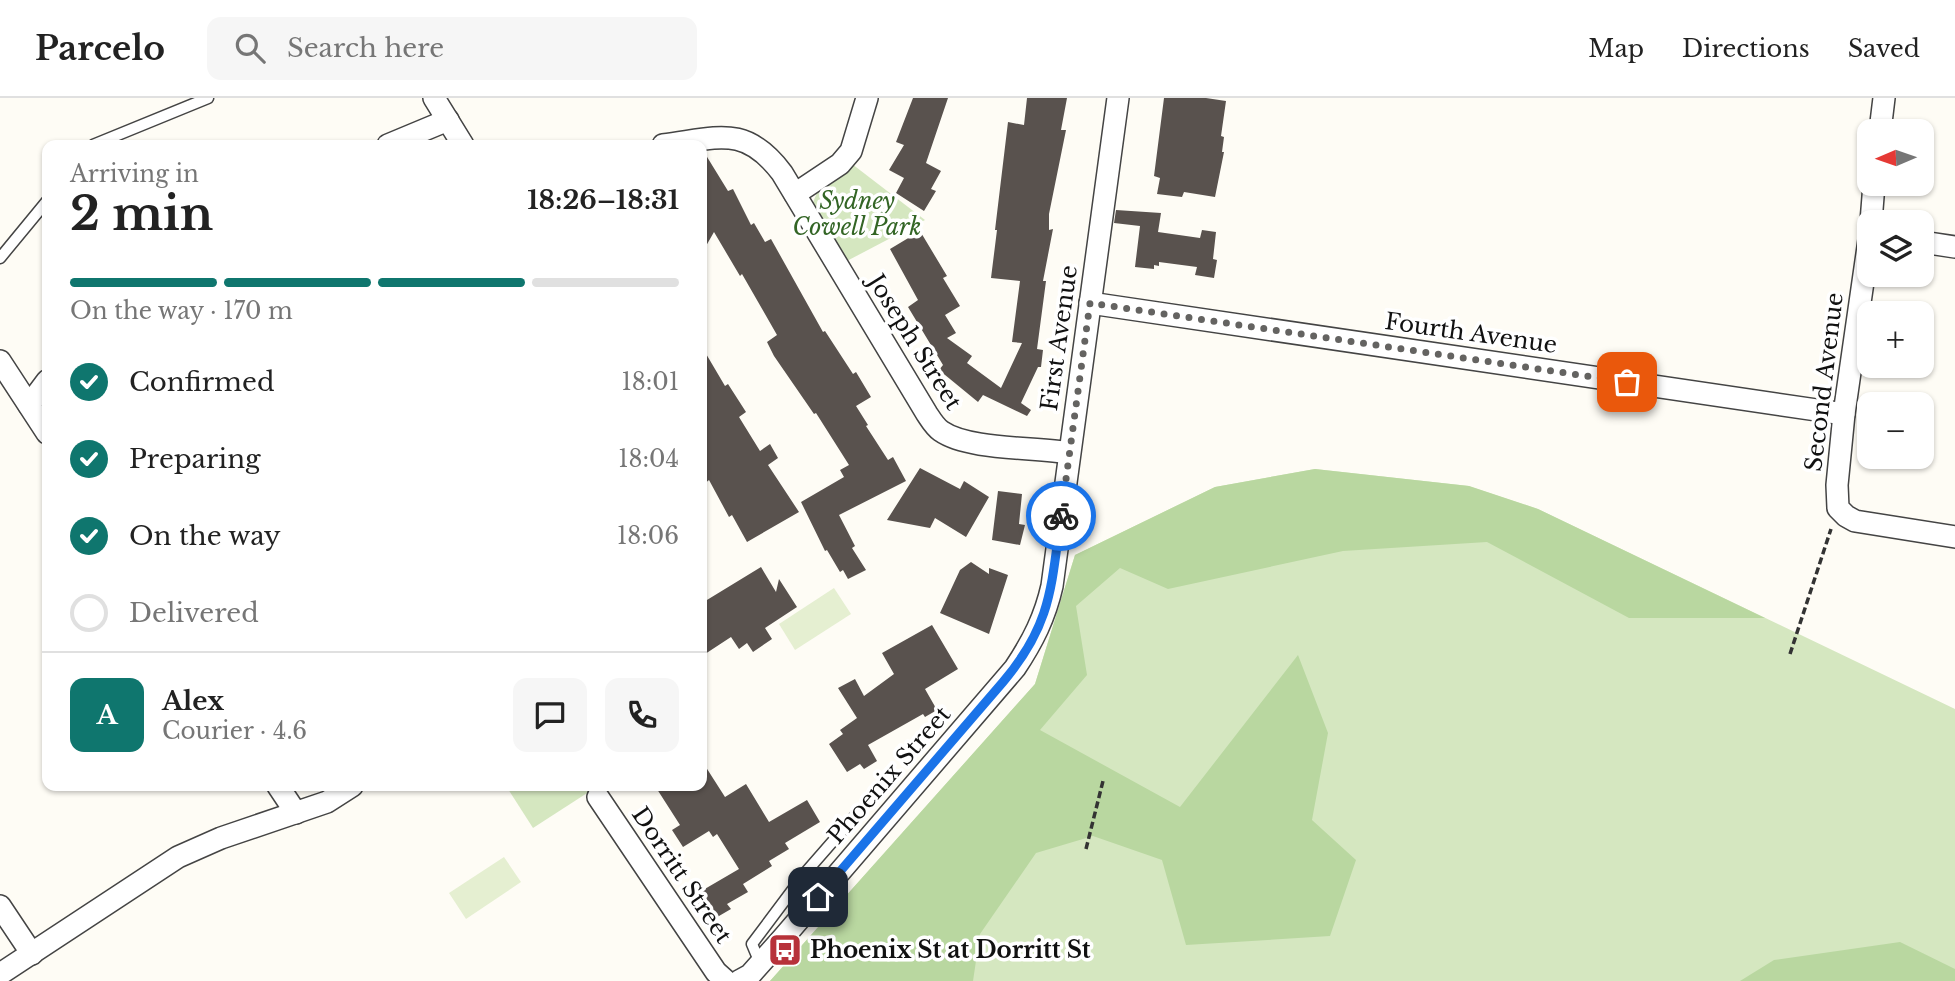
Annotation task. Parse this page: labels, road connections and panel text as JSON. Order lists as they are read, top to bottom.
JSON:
{
  "streets": {
    "street": [
      "Fourth Avenue",
      "First Avenue",
      "Joseph Street",
      "Second Avenue",
      "Phoenix Street",
      "Dorritt Street"
    ]
  },
  "crossings": [
    ["Fourth Avenue", "First Avenue"],
    ["Fourth Avenue", "Second Avenue"],
    ["First Avenue", "Joseph Street"],
    ["First Avenue", "Phoenix Street"]
  ],
  "parks": ["Sydney Cowell Park"],
  "places": {
    "bus stop": ["Phoenix St at Dorritt St"]
  },
  "north": "left",
  "page": {
    "header": "Parcelo",
    "search": "Search here",
    "nav": ["Map", "Directions", "Saved"],
    "map_buttons": ["+", "−"],
    "heading": ["2 min", "Arriving in", "18:26–18:31"],
    "panel": ["Alex", "Courier · 4.6"],
    "bar": "On the way · 170 m",
    "list": [
      ["Confirmed", "18:01"],
      ["Preparing", "18:04"],
      ["On the way", "18:06"],
      "Delivered"
    ],
    "round": "A"
  }
}
